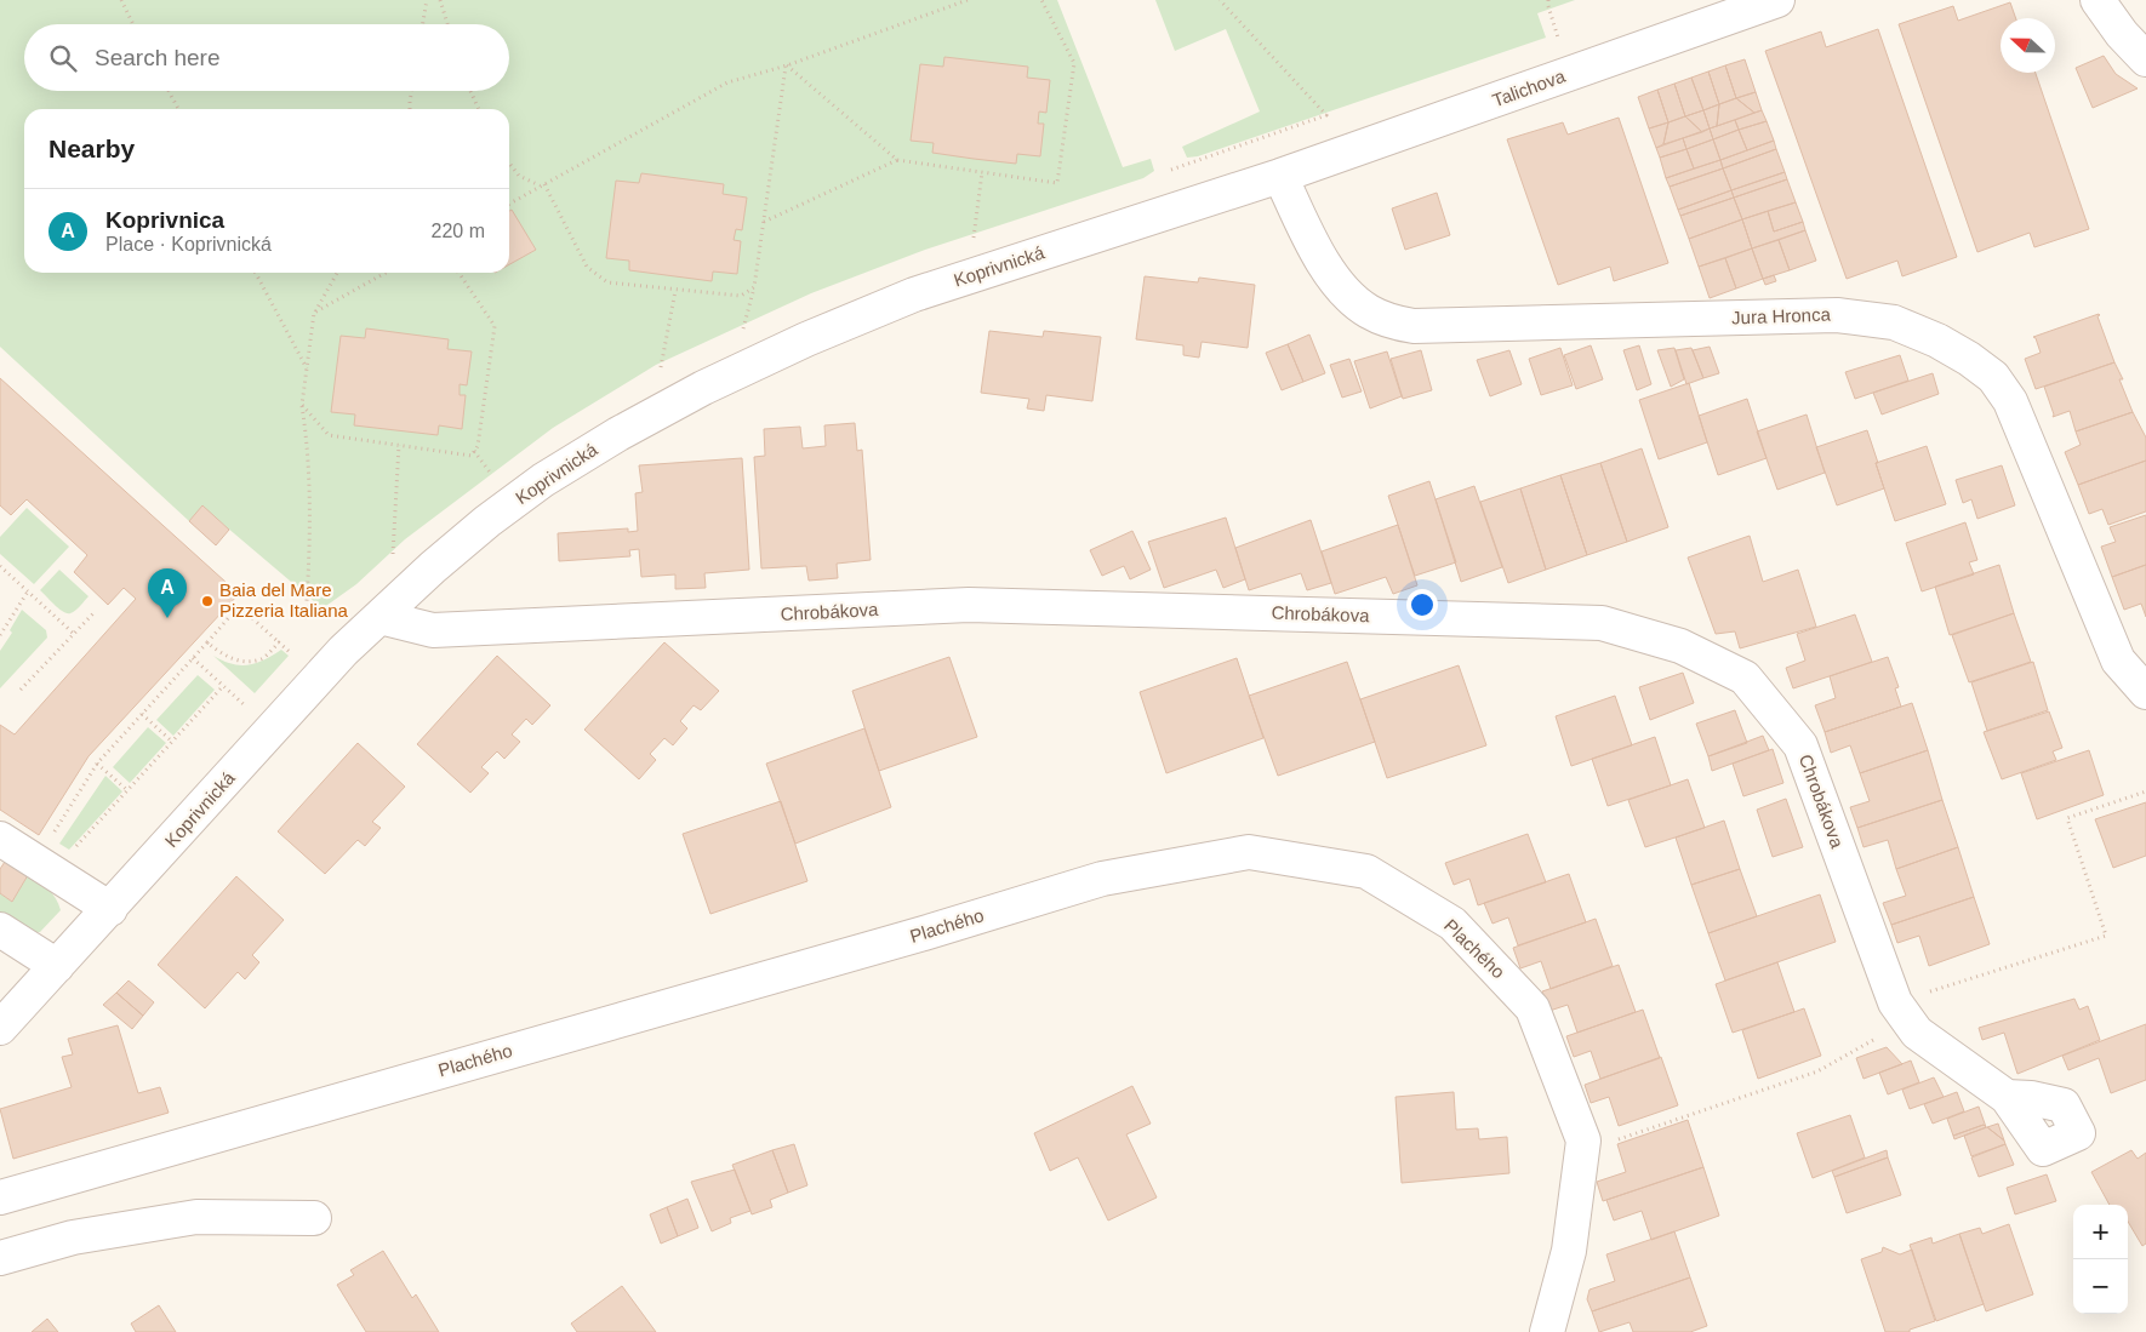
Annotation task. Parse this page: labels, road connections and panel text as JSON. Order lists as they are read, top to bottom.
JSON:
{
  "streets": {
    "street": [
      "Talichova",
      "Koprivnická",
      "Jura Hronca",
      "Chrobákova",
      "Plachého"
    ]
  },
  "crossings": [
    ["Talichova", "Koprivnická"],
    ["Talichova", "Jura Hronca"],
    ["Koprivnická", "Jura Hronca"],
    ["Koprivnická", "Chrobákova"]
  ],
  "places": ["Baia del Mare Pizzeria Italiana"],
  "north": "left",
  "page": {
    "search": "Search here",
    "heading": "Nearby",
    "list": [
      {
        "mark": "A",
        "name": "Koprivnica",
        "note": "Place · Koprivnická",
        "value": "220 m"
      }
    ],
    "pins": "A",
    "map_buttons": ["+", "−"]
  }
}
